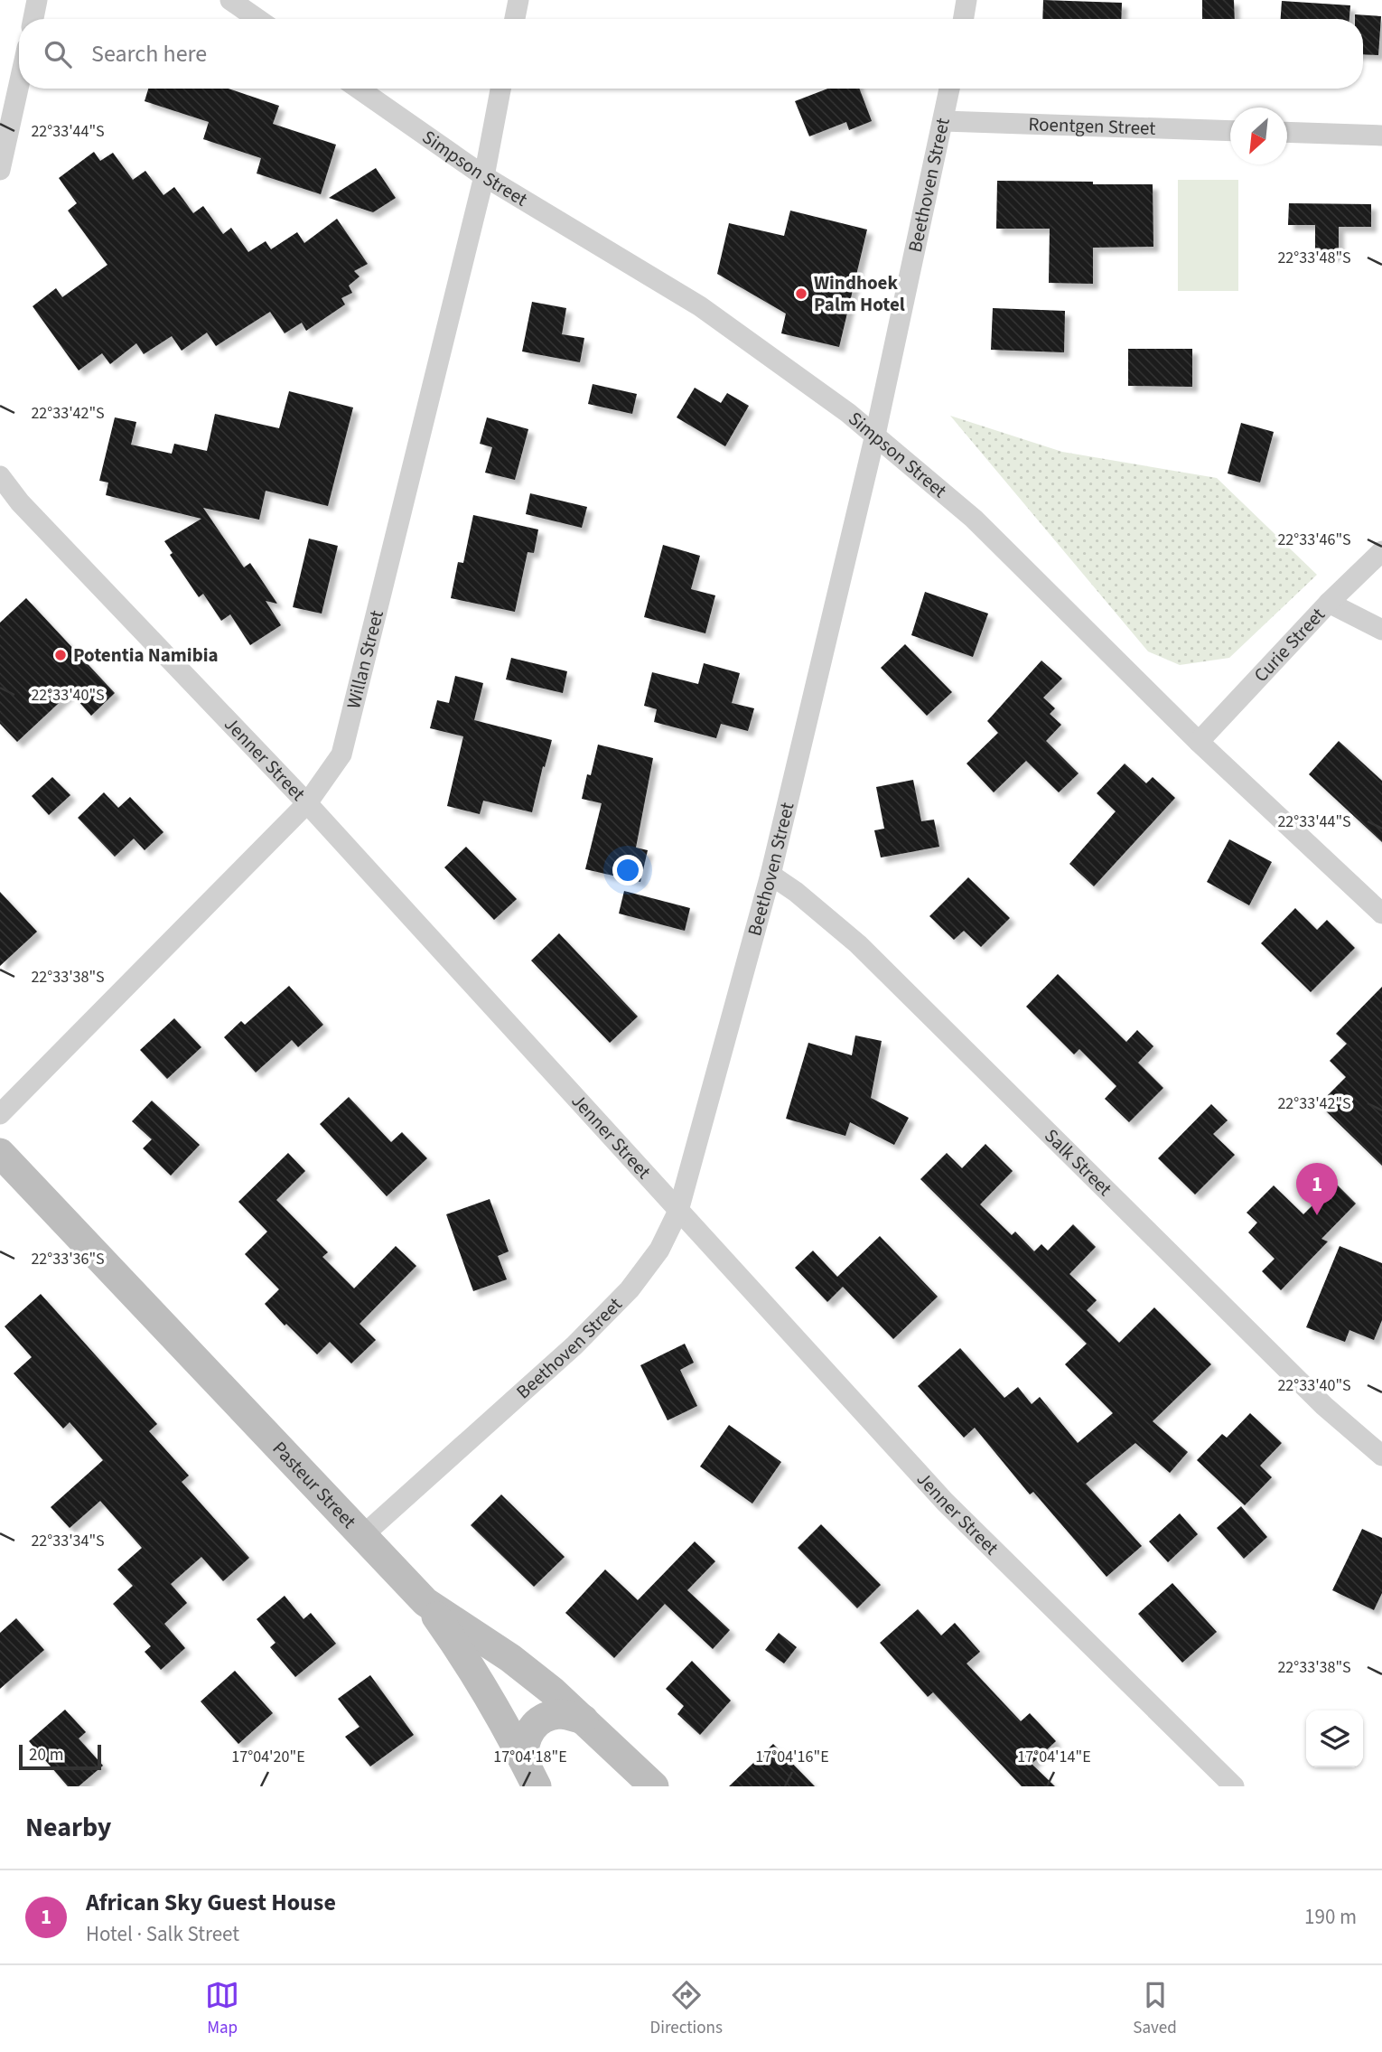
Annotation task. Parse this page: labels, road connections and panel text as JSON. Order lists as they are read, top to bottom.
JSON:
{
  "streets": {
    "main road": ["Pasteur Street"],
    "street": [
      "Roentgen Street",
      "Simpson Street",
      "Beethoven Street",
      "Curie Street",
      "Willan Street",
      "Jenner Street",
      "Salk Street"
    ]
  },
  "crossings": [
    ["Roentgen Street", "Beethoven Street"],
    ["Simpson Street", "Beethoven Street"],
    ["Simpson Street", "Curie Street"],
    ["Simpson Street", "Willan Street"],
    ["Beethoven Street", "Jenner Street"],
    ["Beethoven Street", "Salk Street"],
    ["Beethoven Street", "Pasteur Street"],
    ["Willan Street", "Jenner Street"]
  ],
  "places": ["Windhoek Palm Hotel", "Potentia Namibia"],
  "scale_bar": "20 m",
  "north": "bottom left",
  "page": {
    "search": "Search here",
    "pins": "1",
    "scale": "20 m",
    "heading": "Nearby",
    "list": [
      {
        "mark": "1",
        "name": "African Sky Guest House",
        "note": "Hotel · Salk Street",
        "value": "190 m"
      }
    ],
    "nav": ["Map", "Directions", "Saved"]
  },
  "coordinates": [
    "22°33'44\"S",
    "22°33'48\"S",
    "22°33'42\"S",
    "22°33'46\"S",
    "22°33'40\"S",
    "22°33'38\"S",
    "22°33'36\"S",
    "22°33'34\"S",
    "17°04'20\"E",
    "17°04'18\"E",
    "17°04'16\"E",
    "17°04'14\"E"
  ]
}
